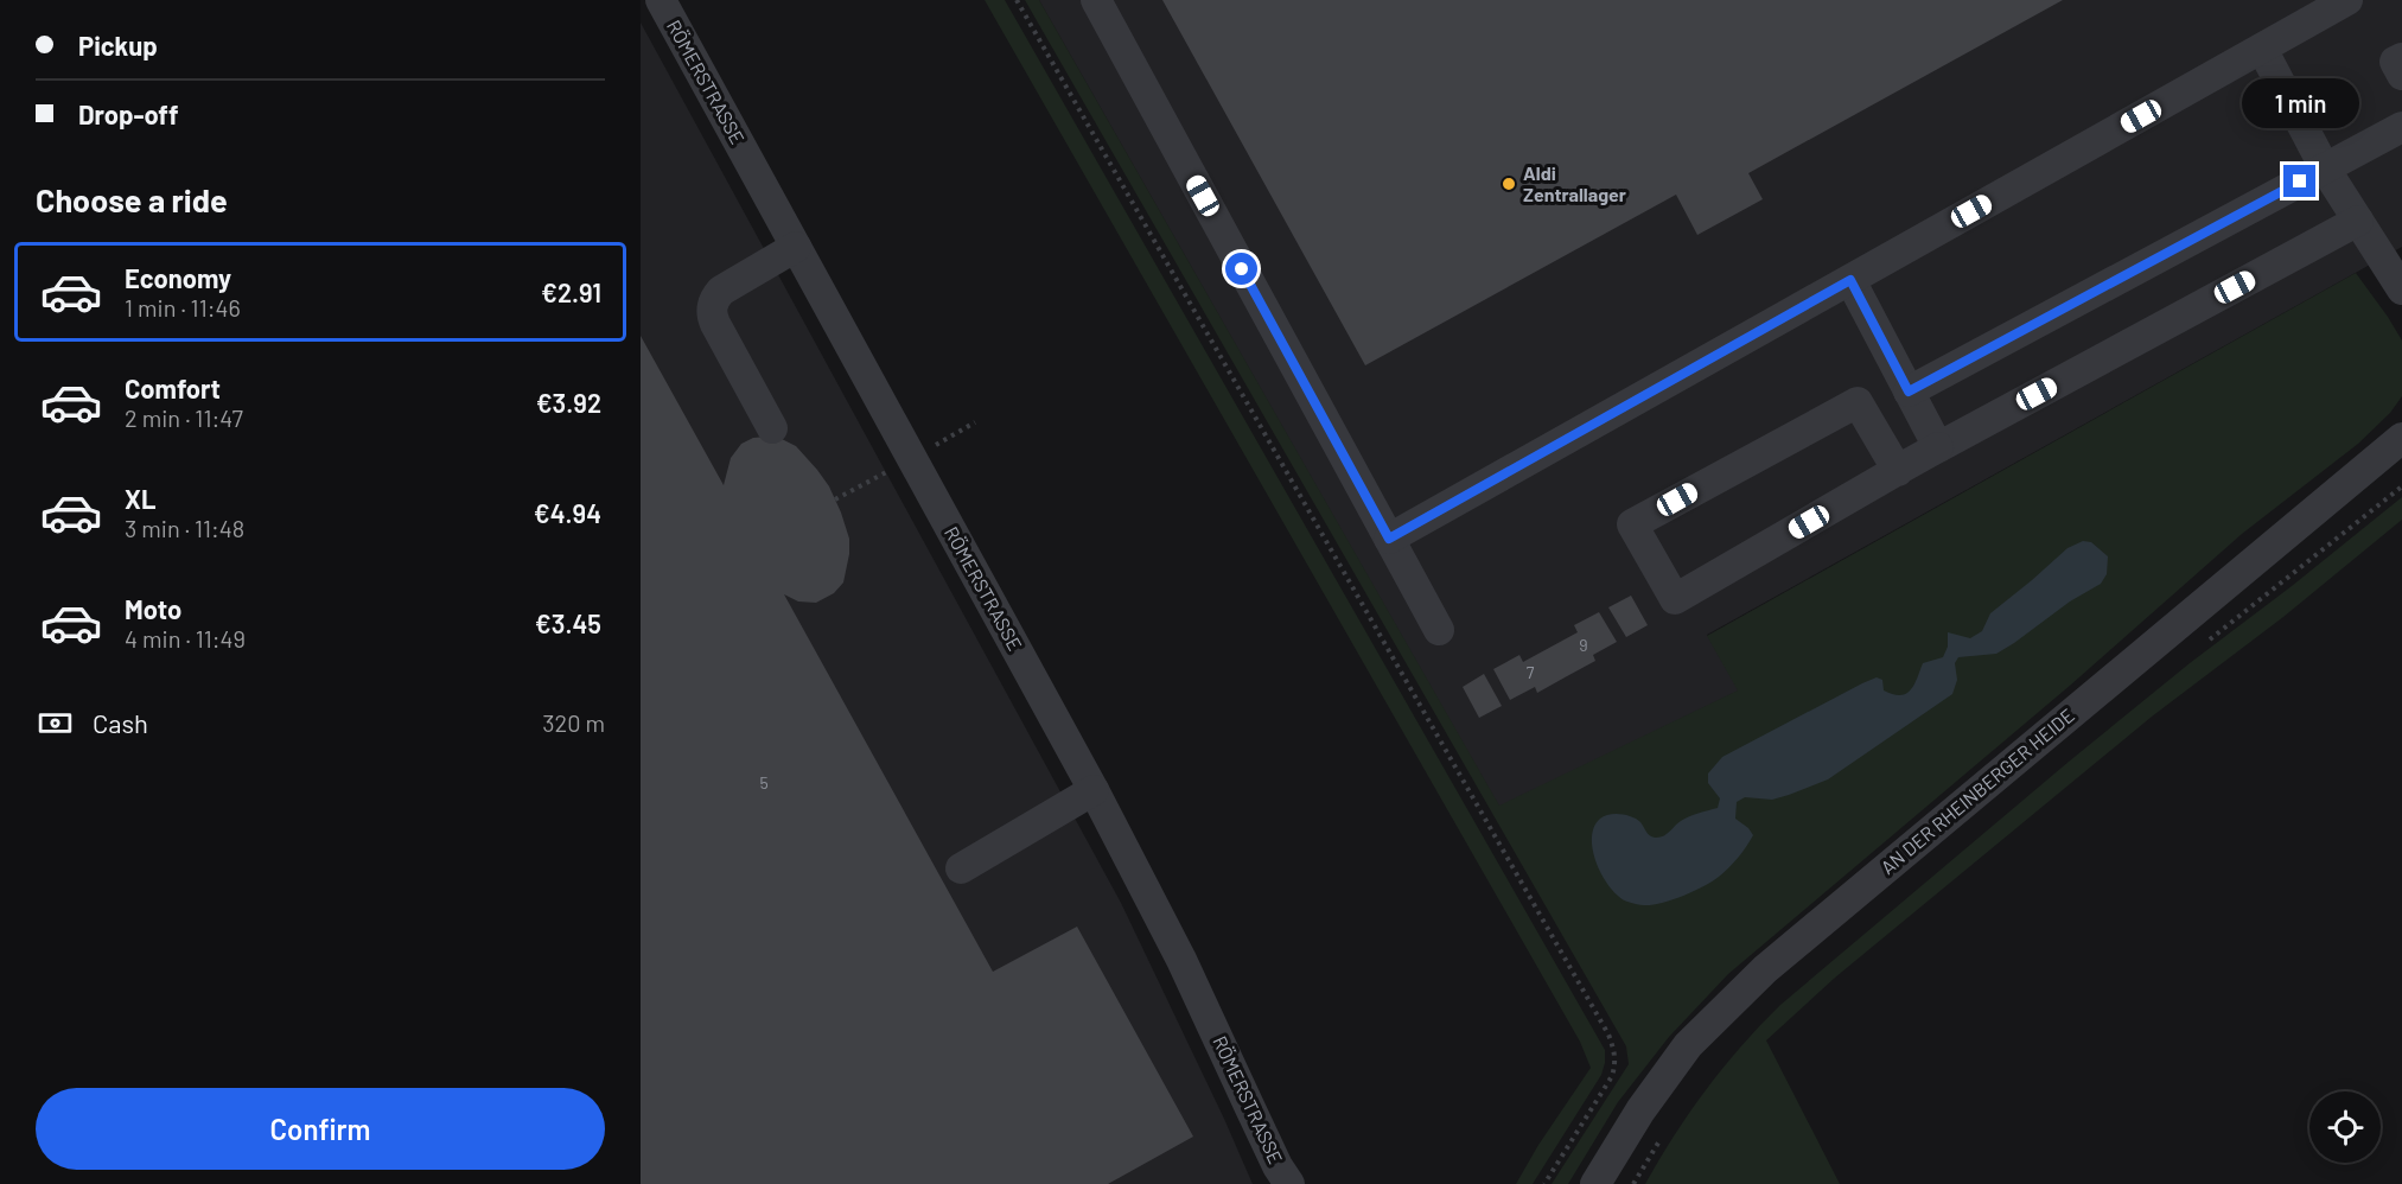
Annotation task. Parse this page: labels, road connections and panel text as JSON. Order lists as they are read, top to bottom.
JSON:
{
  "streets": {
    "street": ["RÖMERSTRASSE", "AN DER RHEINBERGER HEIDE"]
  },
  "places": ["Aldi Zentrallager"],
  "house_numbers": ["9", "7", "5"],
  "page": {
    "banner": ["Pickup", "Drop-off"],
    "bubble": "1 min",
    "heading": "Choose a ride",
    "list": [
      {
        "name": "Economy",
        "note": "1 min · 11:46",
        "value": "€2.91"
      },
      {
        "name": "Comfort",
        "note": "2 min · 11:47",
        "value": "€3.92"
      },
      {
        "name": "XL",
        "note": "3 min · 11:48",
        "value": "€4.94"
      },
      {
        "name": "Moto",
        "note": "4 min · 11:49",
        "value": "€3.45"
      }
    ],
    "pay": ["Cash", "320 m"],
    "buttons": "Confirm"
  }
}
